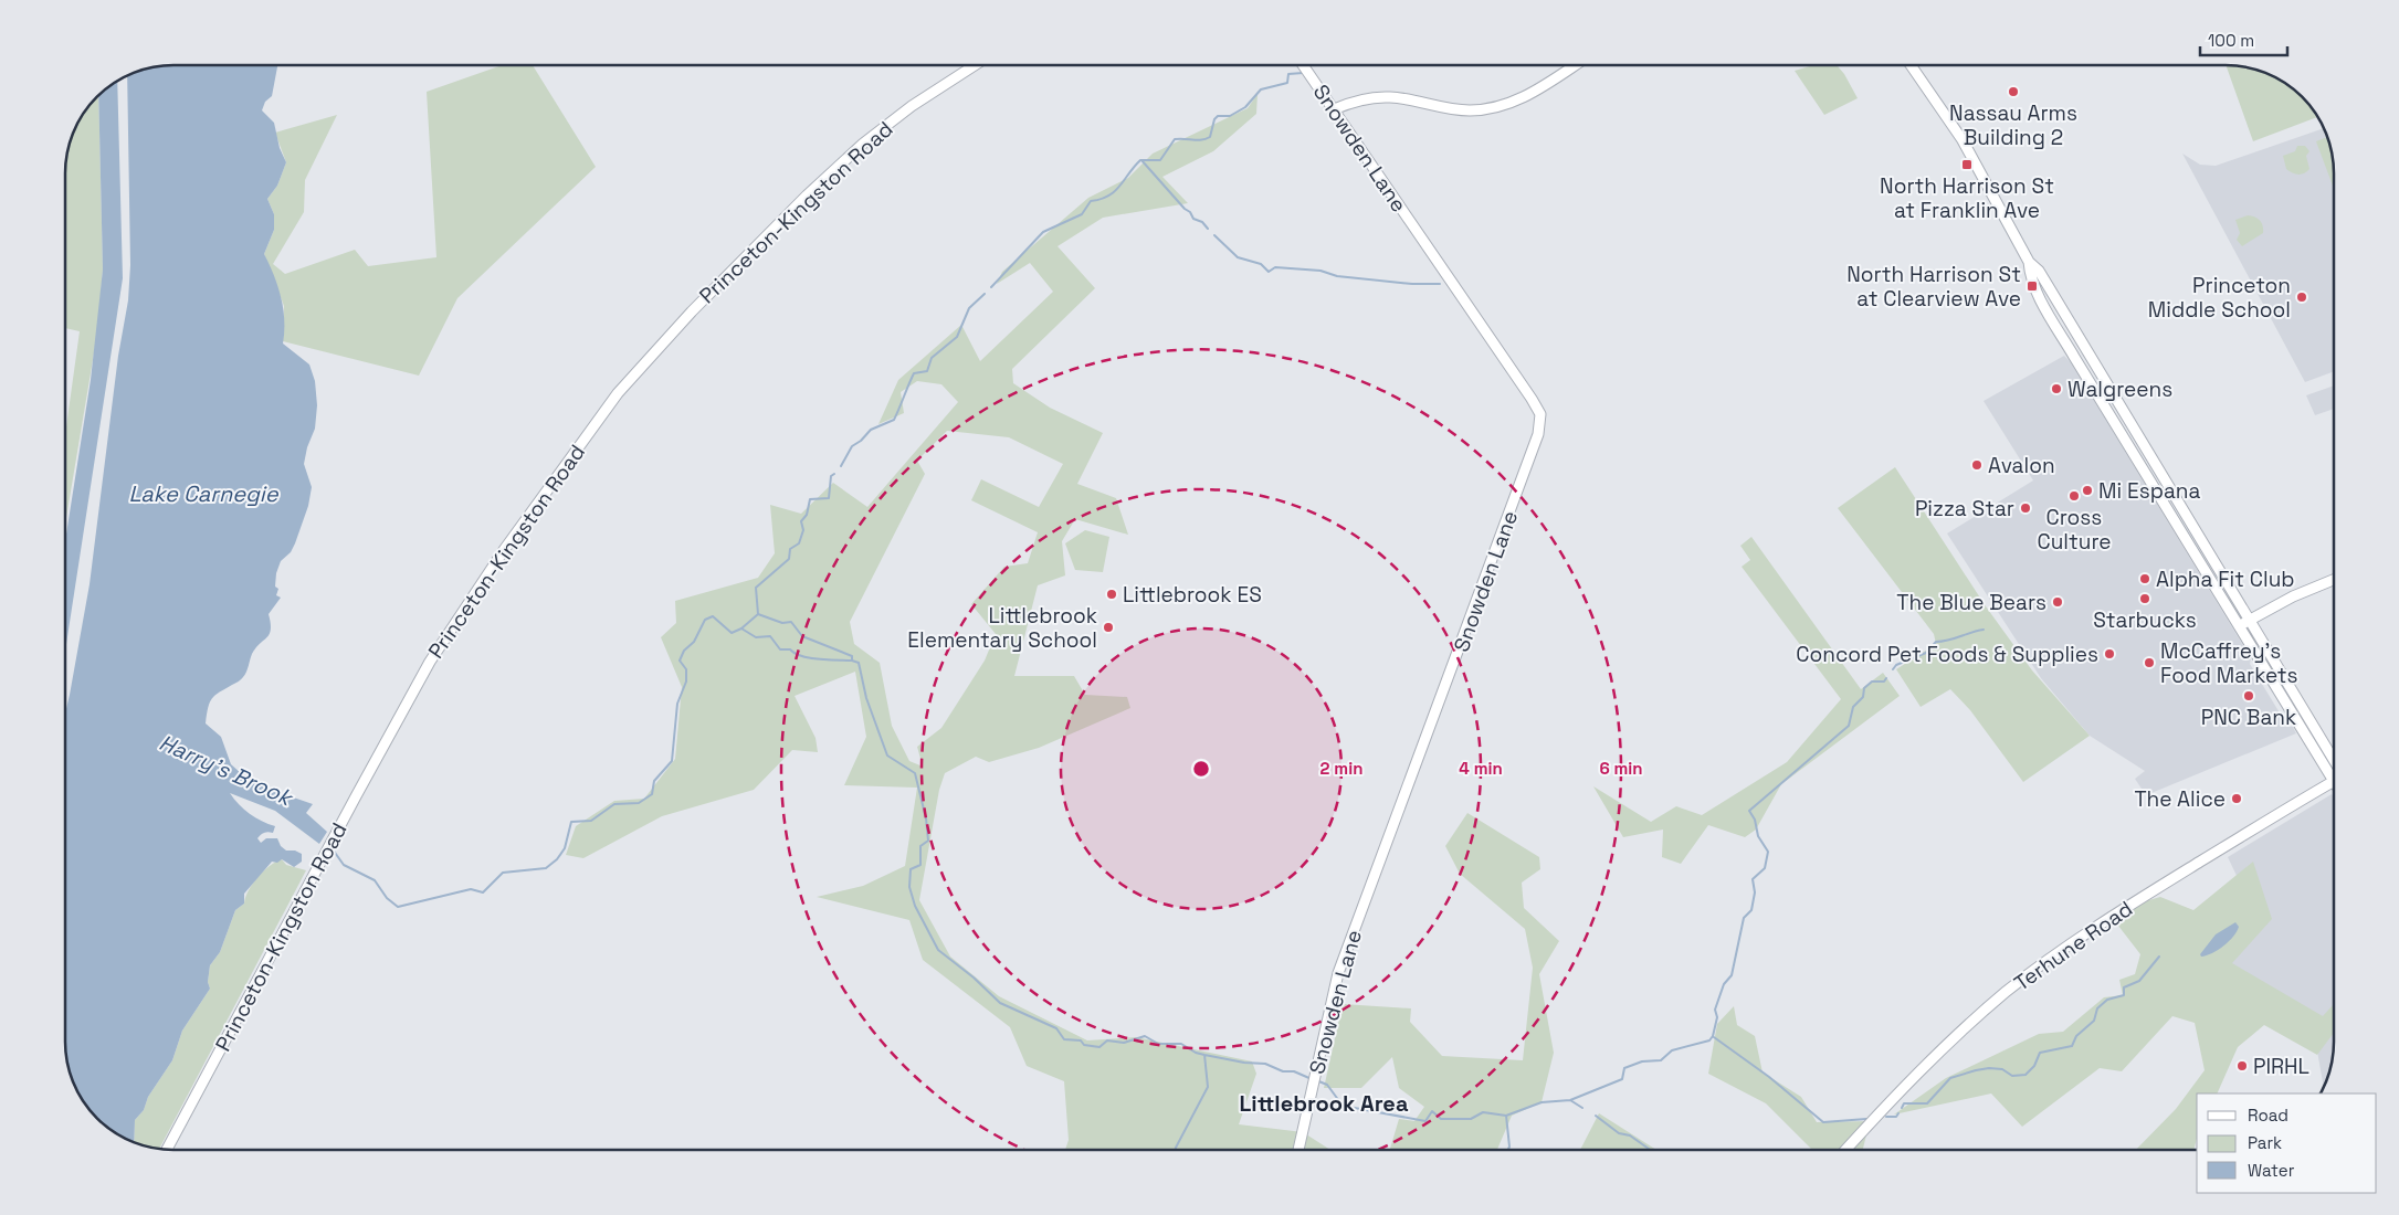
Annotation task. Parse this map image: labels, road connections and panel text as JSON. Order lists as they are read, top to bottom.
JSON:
{
  "streets": {
    "street": ["Snowden Lane", "Princeton-Kingston Road", "Terhune Road"]
  },
  "districts": ["Littlebrook Area"],
  "water": ["Lake Carnegie", "Harry's Brook"],
  "places": {
    "other": [
      "Nassau Arms Building 2",
      "Princeton Middle School",
      "Walgreens",
      "Avalon",
      "Mi Espana",
      "Cross Culture",
      "Pizza Star",
      "Alpha Fit Club",
      "Littlebrook ES",
      "Starbucks",
      "The Blue Bears",
      "Littlebrook Elementary School",
      "Concord Pet Foods & Supplies",
      "McCaffrey's Food Markets",
      "PNC Bank",
      "The Alice",
      "PIRHL"
    ],
    "transit": ["North Harrison St at Franklin Ave", "North Harrison St at Clearview Ave"]
  },
  "legend": ["Road", "Park", "Water"],
  "scale_bar": "100 m",
  "rings": ["2 min", "4 min", "6 min"]
}
